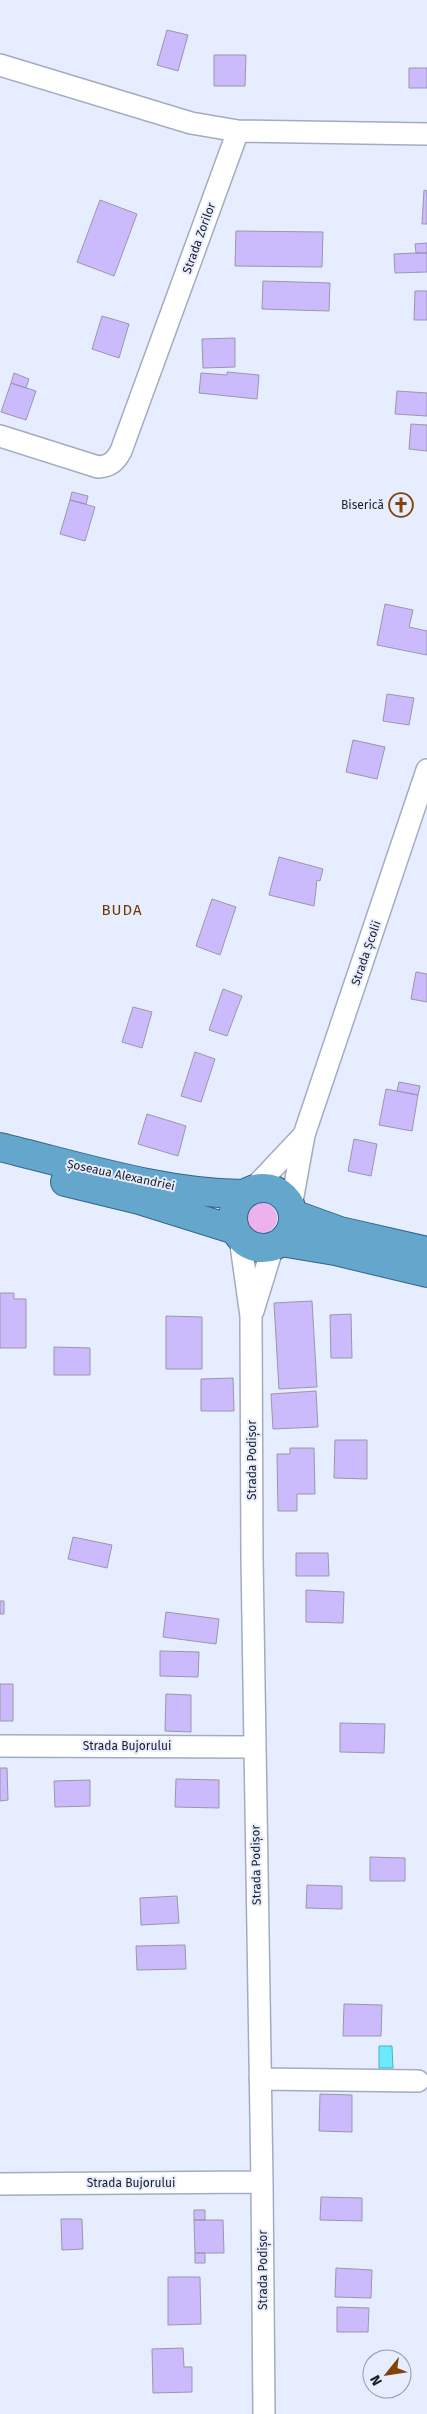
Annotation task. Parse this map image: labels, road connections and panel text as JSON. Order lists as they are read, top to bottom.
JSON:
{
  "streets": {
    "highway": ["Șoseaua Alexandriei"],
    "street": [
      "Strada Zorilor",
      "Strada Școlii",
      "Strada Podișor",
      "Strada Bujorului"
    ]
  },
  "crossings": [
    ["Strada Școlii", "Șoseaua Alexandriei"],
    ["Strada Școlii", "Strada Podișor"],
    ["Șoseaua Alexandriei", "Strada Podișor"],
    ["Strada Podișor", "Strada Bujorului"]
  ],
  "districts": ["BUDA"],
  "places": {
    "church": ["Biserică"]
  },
  "north": "bottom left"
}
